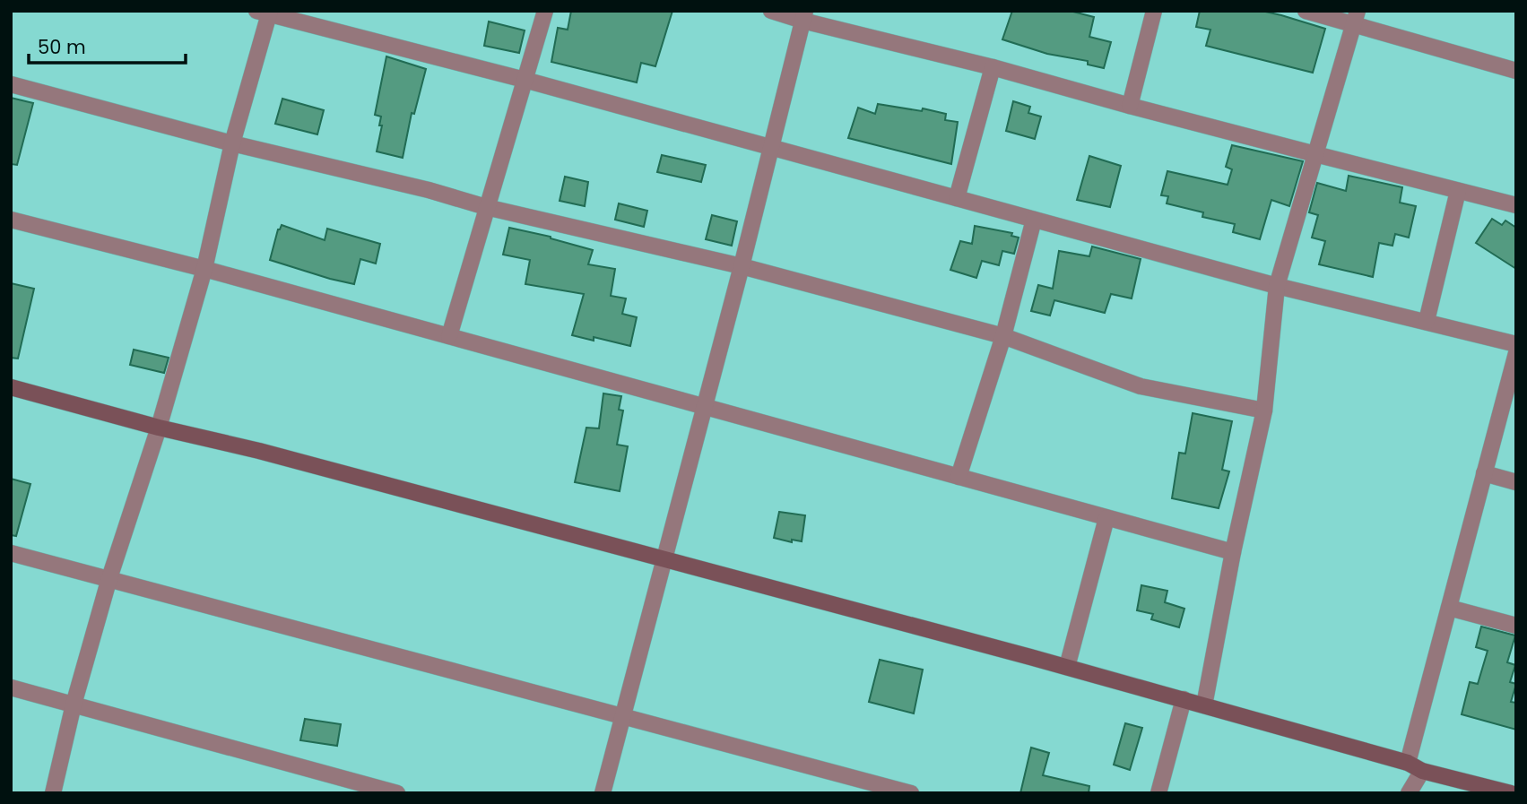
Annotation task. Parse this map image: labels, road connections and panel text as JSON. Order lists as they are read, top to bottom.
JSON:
{
  "scale_bar": "50 m"
}
